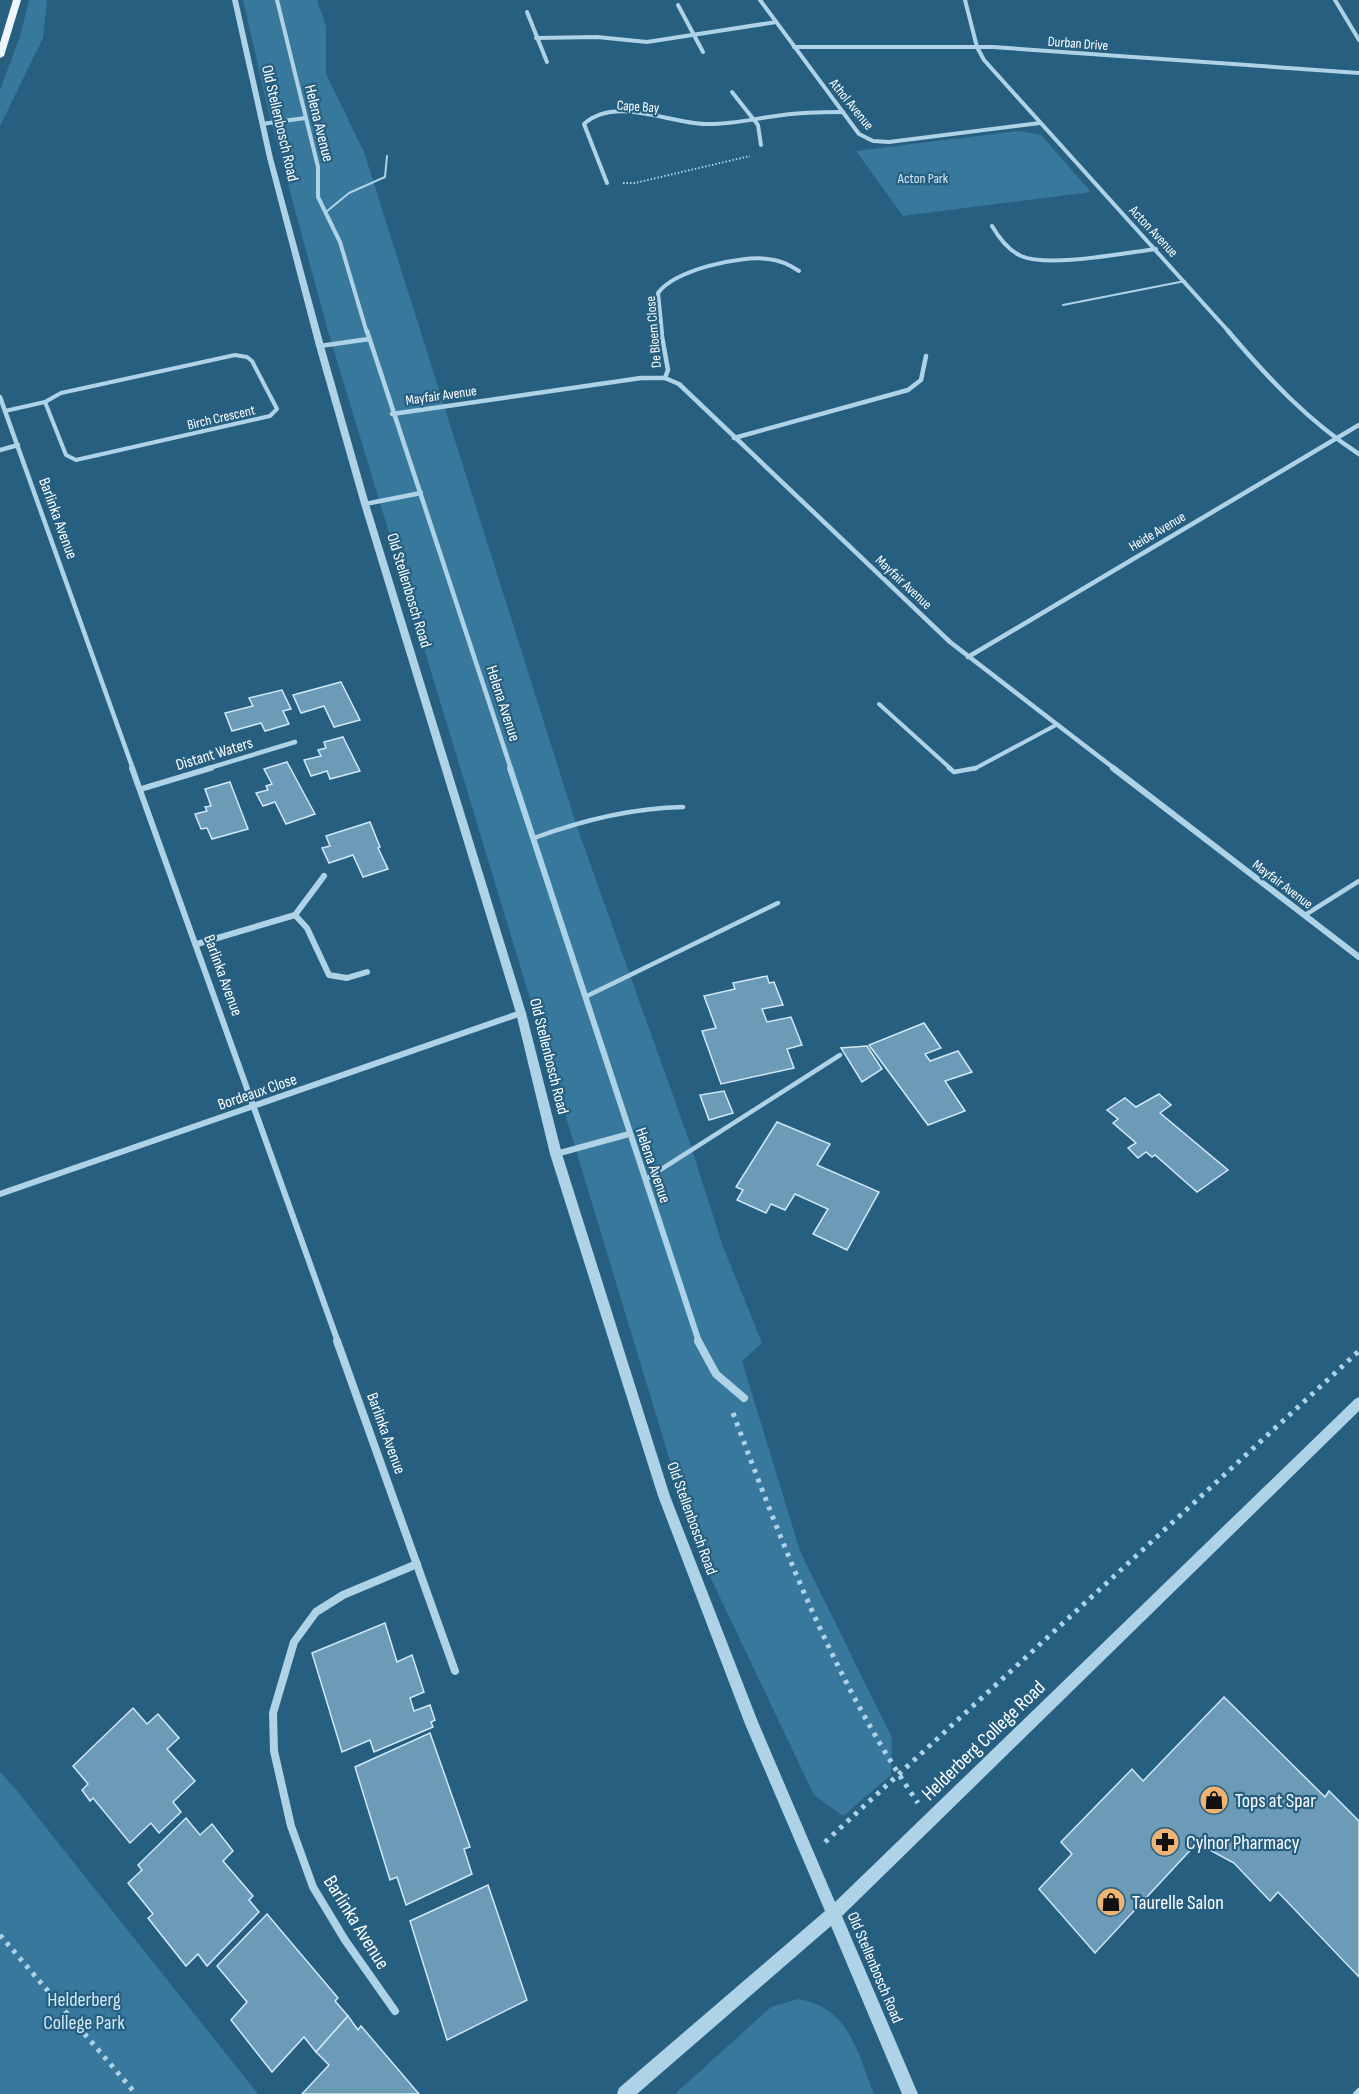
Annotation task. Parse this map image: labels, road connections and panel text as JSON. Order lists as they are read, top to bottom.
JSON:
{
  "streets": {
    "street": [
      "Durban Drive",
      "Athol Avenue",
      "Cape Bay",
      "Old Stellenbosch Road",
      "Helena Avenue",
      "Acton Avenue",
      "De Bloem Close",
      "Mayfair Avenue",
      "Barlinka Avenue",
      "Heide Avenue",
      "Distant Waters",
      "Bordeaux Close",
      "Helderberg College Road"
    ],
    "lane": ["Birch Crescent"]
  },
  "crossings": [
    ["Durban Drive", "Athol Avenue"],
    ["Durban Drive", "Acton Avenue"],
    ["Athol Avenue", "Cape Bay"],
    ["Athol Avenue", "Acton Avenue"],
    ["Old Stellenbosch Road", "Bordeaux Close"],
    ["Old Stellenbosch Road", "Helderberg College Road"],
    ["Helena Avenue", "Mayfair Avenue"],
    ["Acton Avenue", "Heide Avenue"],
    ["De Bloem Close", "Mayfair Avenue"],
    ["Mayfair Avenue", "Heide Avenue"],
    ["Birch Crescent", "Barlinka Avenue"],
    ["Barlinka Avenue", "Distant Waters"],
    ["Barlinka Avenue", "Bordeaux Close"]
  ],
  "parks": ["Acton Park", "Helderberg College Park"],
  "places": {
    "shop": ["Tops at Spar", "Taurelle Salon"],
    "pharmacy": ["Cylnor Pharmacy"]
  }
}
